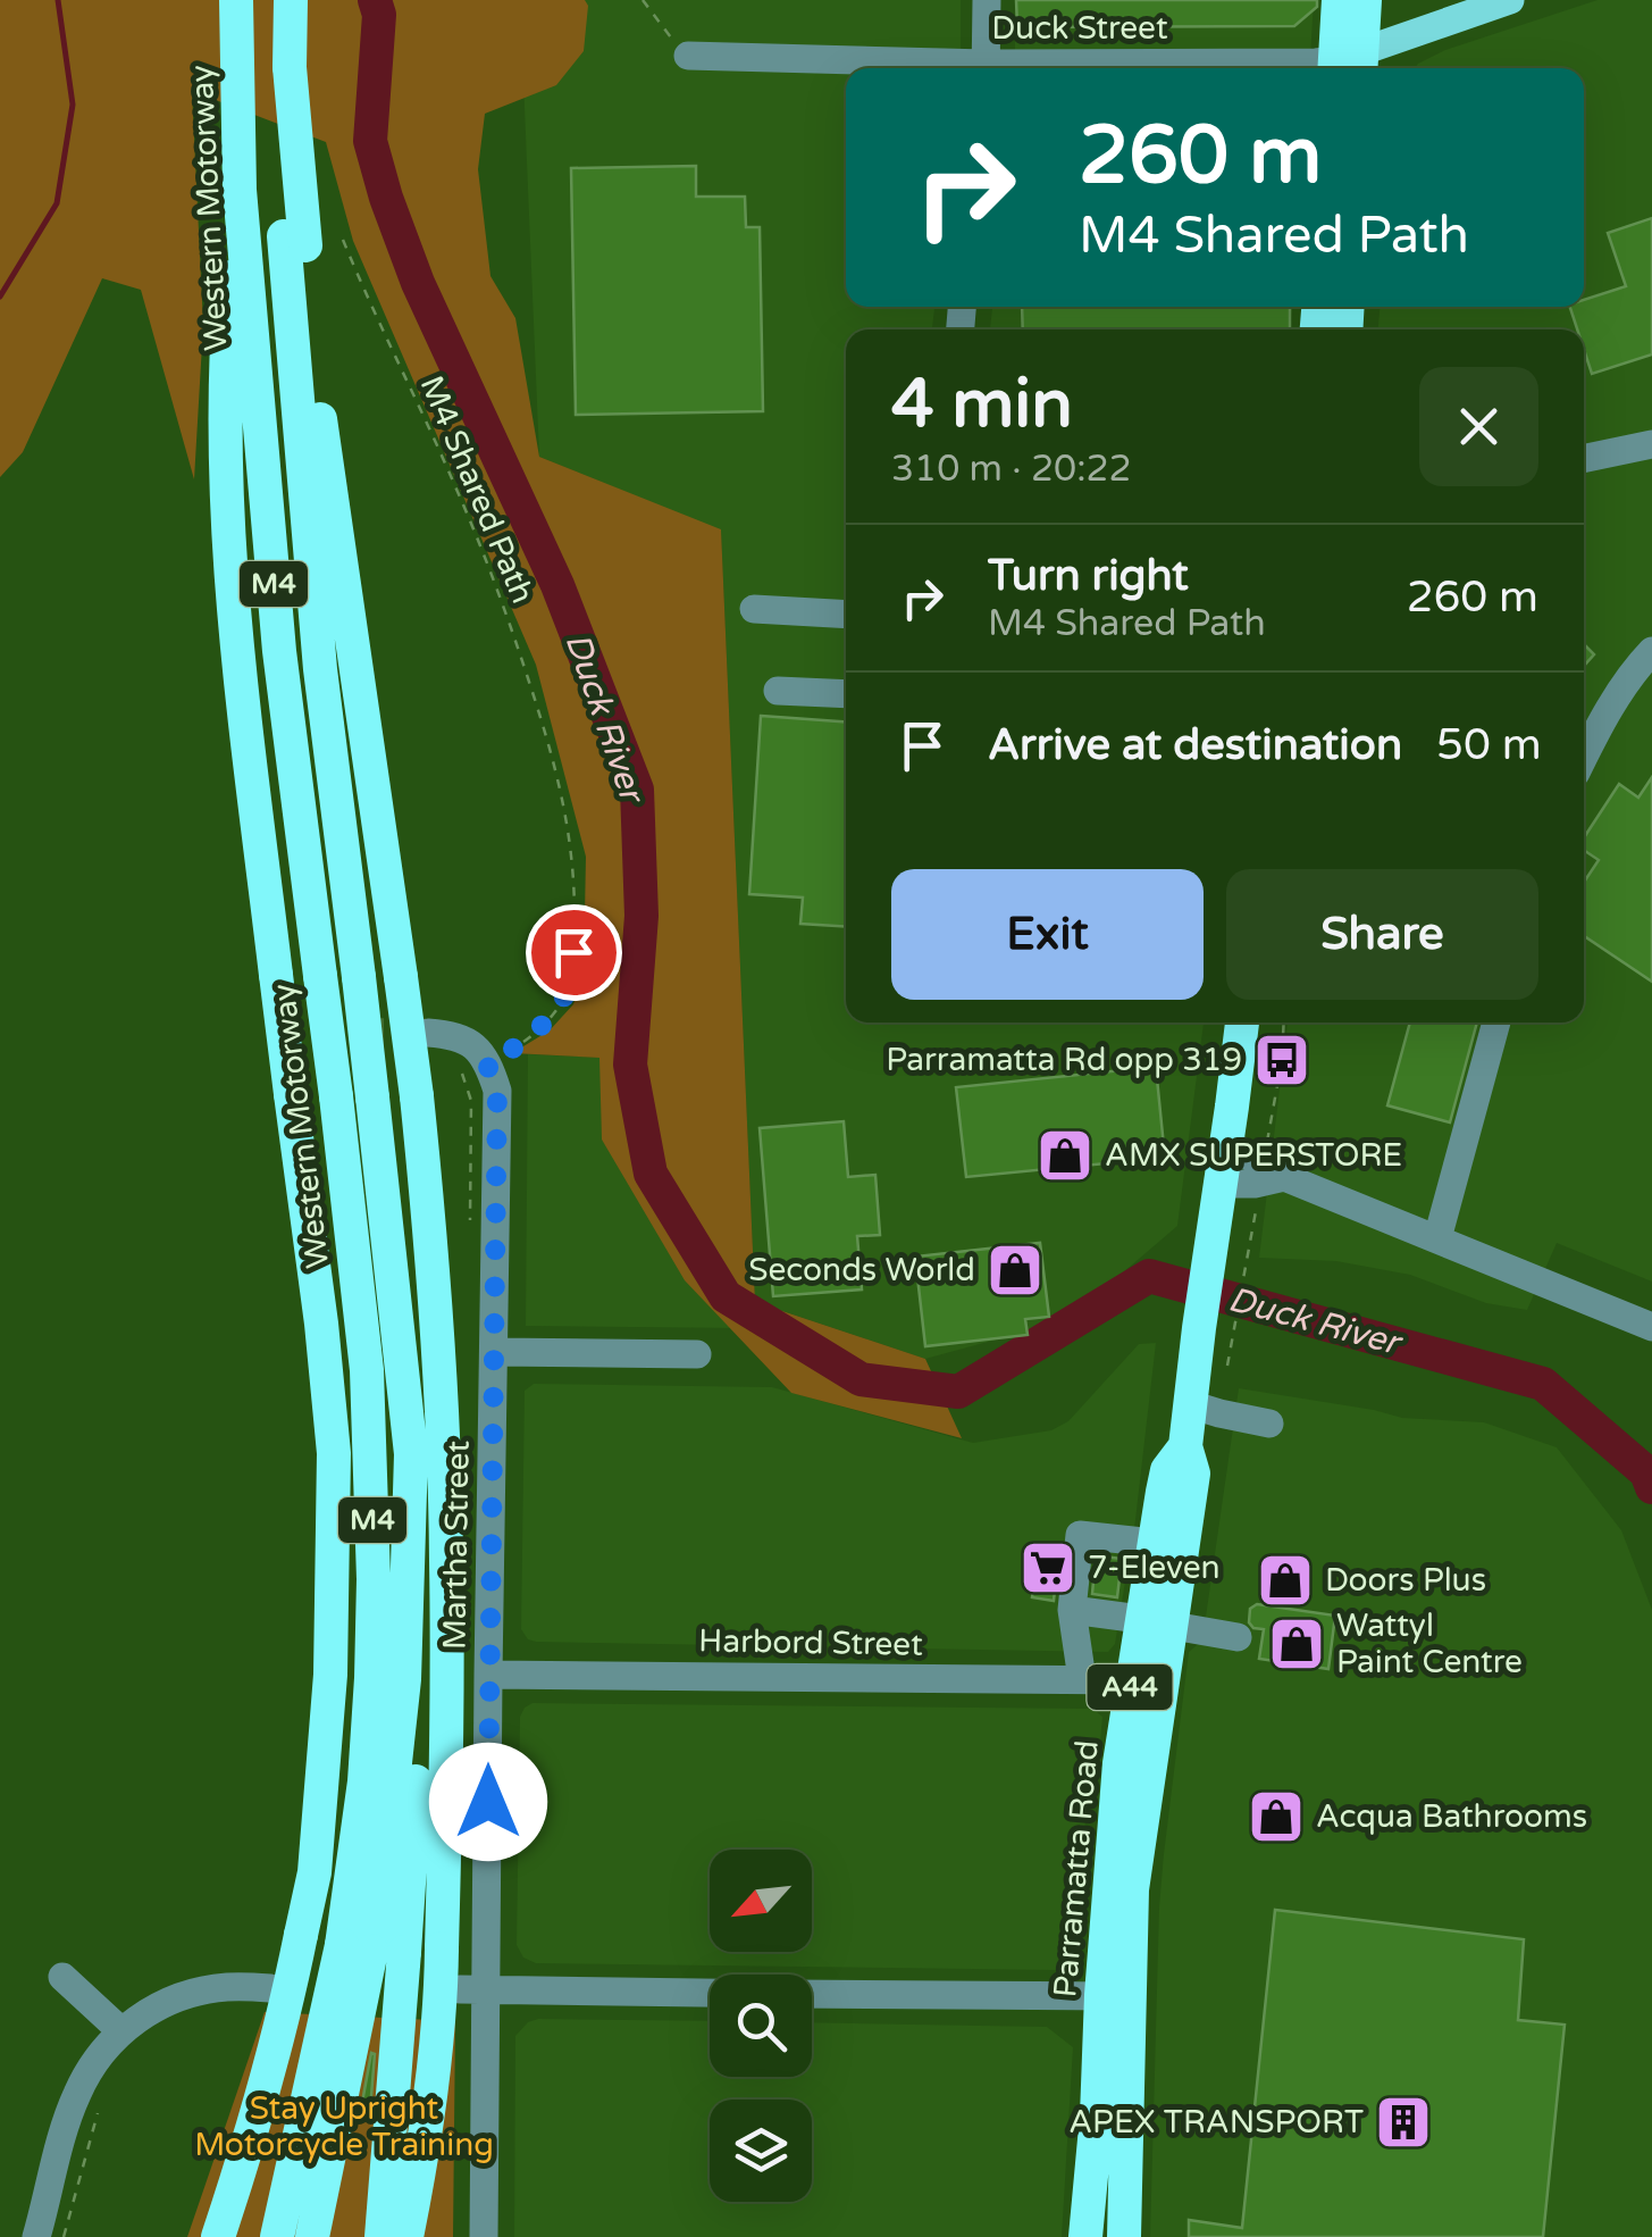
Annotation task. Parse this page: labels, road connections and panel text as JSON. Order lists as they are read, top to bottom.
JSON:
{
  "streets": {
    "highway": [
      "Western Motorway",
      "M4",
      "A44",
      "Parramatta Road"
    ],
    "street": ["Duck Street", "Martha Street", "Harbord Street"],
    "path": ["M4 Shared Path"]
  },
  "crossings": [
    ["Western Motorway", "M4"],
    ["M4 Shared Path", "Martha Street"],
    ["Martha Street", "Harbord Street"],
    ["Harbord Street", "Parramatta Road"]
  ],
  "water": ["Duck River"],
  "parks": ["Stay Upright Motorcycle Training"],
  "places": {
    "bus stop": ["Parramatta Rd opp 319"],
    "shop": [
      "AMX SUPERSTORE",
      "Seconds World",
      "Doors Plus",
      "Wattyl Paint Centre",
      "Acqua Bathrooms"
    ],
    "supermarket": ["7-Eleven"],
    "building": ["APEX TRANSPORT"]
  },
  "north": "bottom left",
  "page": {
    "turn": ["260 m", "M4 Shared Path"],
    "heading": ["4 min", "310 m · 20:22"],
    "list": [
      {
        "name": "Turn right",
        "note": "M4 Shared Path",
        "value": "260 m"
      },
      {
        "name": "Arrive at destination",
        "value": "50 m"
      }
    ],
    "buttons": ["Exit", "Share"]
  }
}
